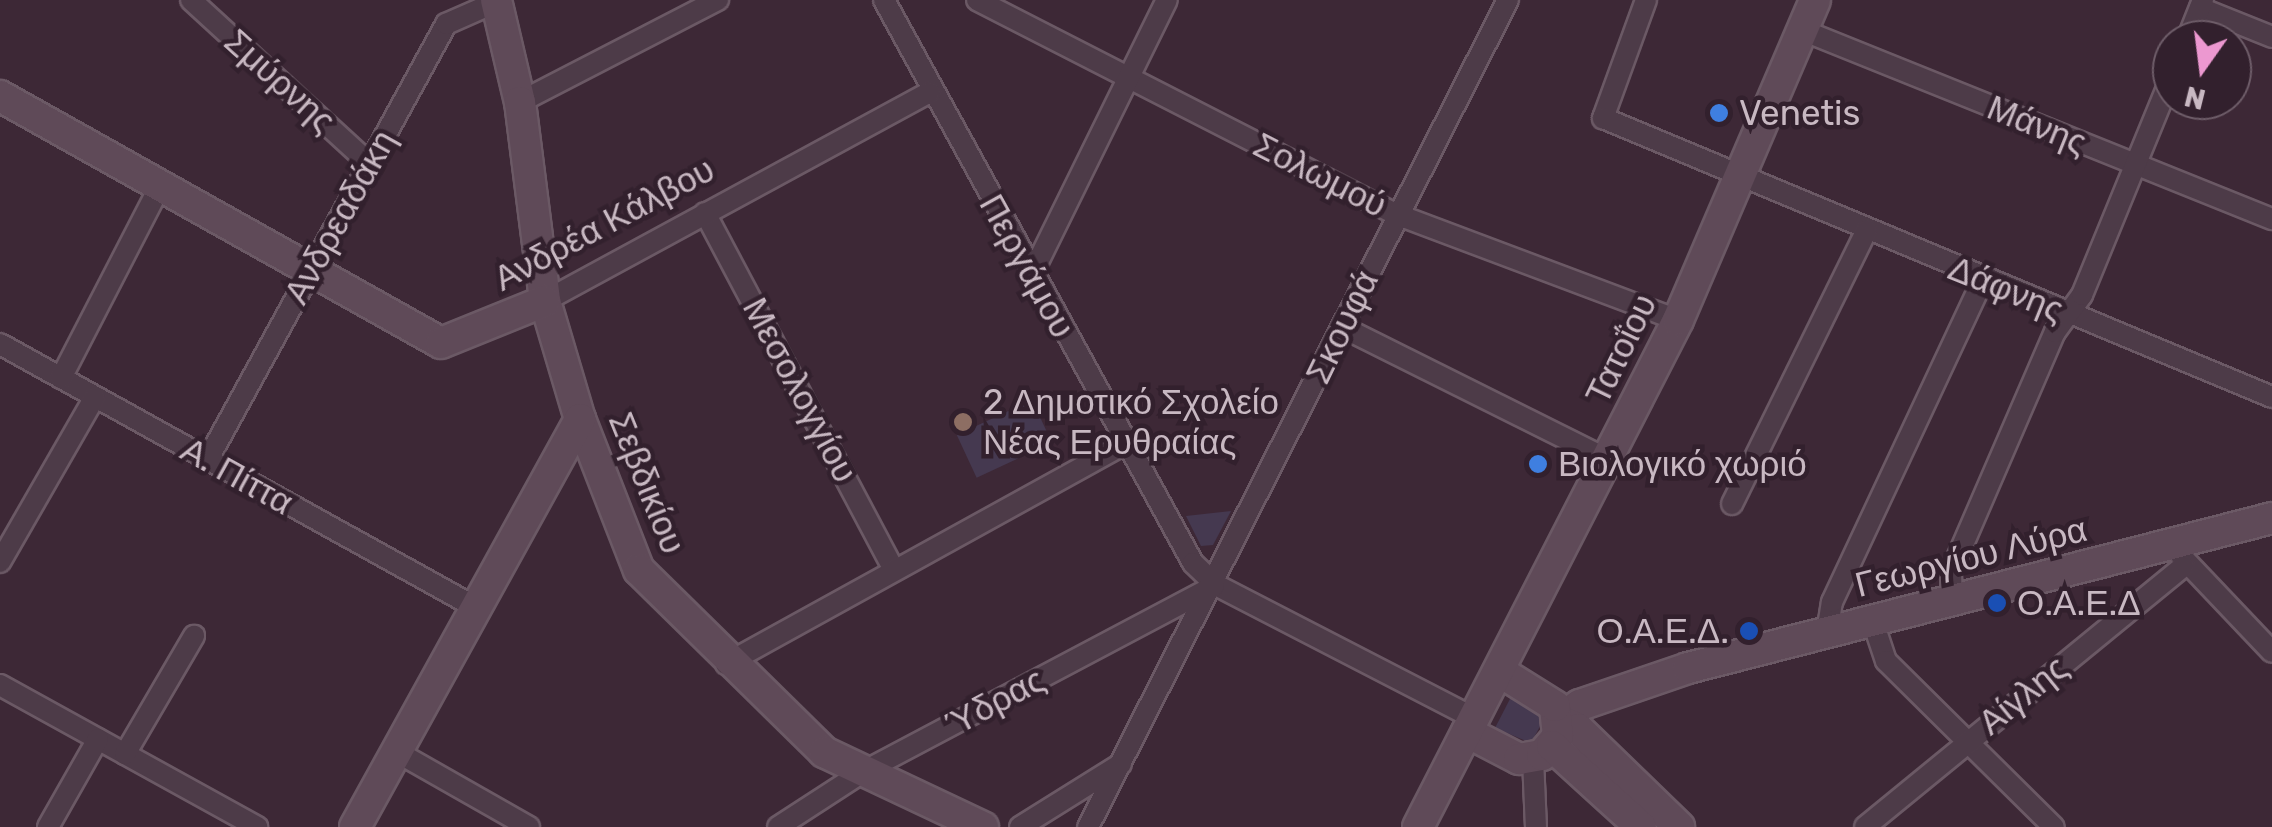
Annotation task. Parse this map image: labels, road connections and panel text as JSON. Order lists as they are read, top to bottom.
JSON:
{
  "streets": {
    "street": [
      "Σμύρνης",
      "Μάνης",
      "Σολωμού",
      "Ανδρεαδάκη",
      "Ανδρέα Κάλβου",
      "Περγάμου",
      "Δάφνης",
      "Σκουφά",
      "Τατοΐου",
      "Μεσολογγίου",
      "Α. Πίττα",
      "Σεβδικίου",
      "Γεωργίου Λύρα",
      "Αίγλης",
      "Ύδρας"
    ]
  },
  "crossings": [
    ["Σμύρνης", "Ανδρεαδάκη"],
    ["Μάνης", "Τατοΐου"],
    ["Σολωμού", "Σκουφά"],
    ["Σολωμού", "Τατοΐου"],
    ["Ανδρεαδάκη", "Ανδρέα Κάλβου"],
    ["Ανδρεαδάκη", "Α. Πίττα"],
    ["Ανδρεαδάκη", "Σεβδικίου"],
    ["Ανδρέα Κάλβου", "Περγάμου"],
    ["Ανδρέα Κάλβου", "Μεσολογγίου"],
    ["Ανδρέα Κάλβου", "Σεβδικίου"],
    ["Περγάμου", "Σκουφά"],
    ["Περγάμου", "Τατοΐου"],
    ["Περγάμου", "Ύδρας"],
    ["Δάφνης", "Τατοΐου"],
    ["Σκουφά", "Ύδρας"],
    ["Σεβδικίου", "Ύδρας"],
    ["Γεωργίου Λύρα", "Αίγλης"]
  ],
  "places": [
    "Venetis",
    "2 Δημοτικό Σχολείο Νέας Ερυθραίας",
    "Βιολογικό χωριό",
    "Ο.Α.Ε.Δ",
    "Ο.Α.Ε.Δ."
  ],
  "north": "bottom"
}
